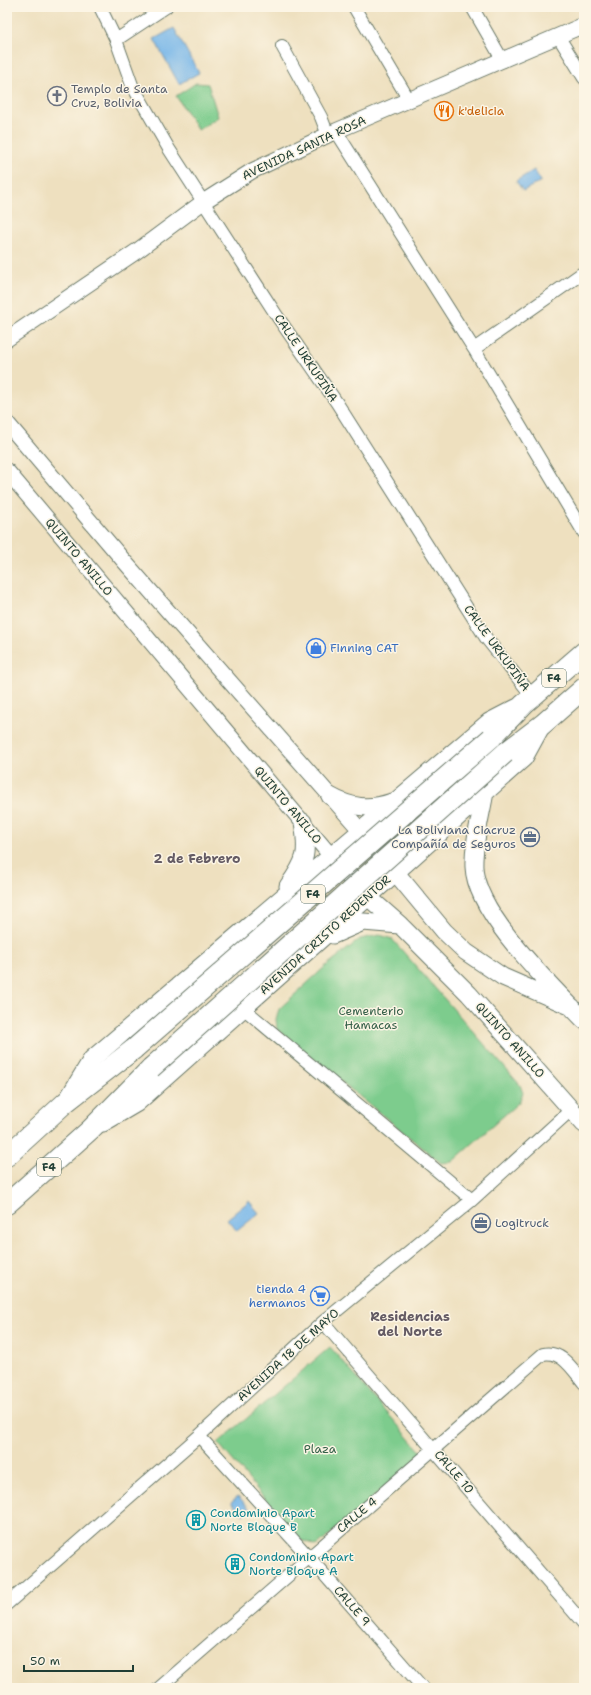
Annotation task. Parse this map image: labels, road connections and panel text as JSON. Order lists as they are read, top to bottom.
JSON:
{
  "streets": {
    "highway": ["F4", "AVENIDA CRISTO REDENTOR"],
    "main road": ["QUINTO ANILLO"],
    "street": [
      "AVENIDA SANTA ROSA",
      "CALLE URKUPIÑA",
      "AVENIDA 18 DE MAYO",
      "CALLE 10",
      "CALLE 4",
      "CALLE 9"
    ]
  },
  "crossings": [
    ["AVENIDA SANTA ROSA", "CALLE URKUPIÑA"],
    ["CALLE URKUPIÑA", "F4"],
    ["QUINTO ANILLO", "AVENIDA CRISTO REDENTOR"],
    ["QUINTO ANILLO", "AVENIDA 18 DE MAYO"],
    ["AVENIDA 18 DE MAYO", "CALLE 10"],
    ["AVENIDA 18 DE MAYO", "CALLE 9"],
    ["CALLE 10", "CALLE 4"],
    ["CALLE 4", "CALLE 9"]
  ],
  "districts": ["2 de Febrero", "Residencias del Norte"],
  "parks": ["Cementerio Hamacas", "Plaza"],
  "places": {
    "church": ["Templo de Santa Cruz, Bolivia"],
    "restaurant": ["k'delicia"],
    "shop": ["Finning CAT"],
    "office": ["La Boliviana Ciacruz Compañía de Seguros", "Logitruck"],
    "supermarket": ["tienda 4 hermanos"],
    "building": ["Condominio Apart Norte Bloque B", "Condominio Apart Norte Bloque A"]
  },
  "scale_bar": "50 m"
}
